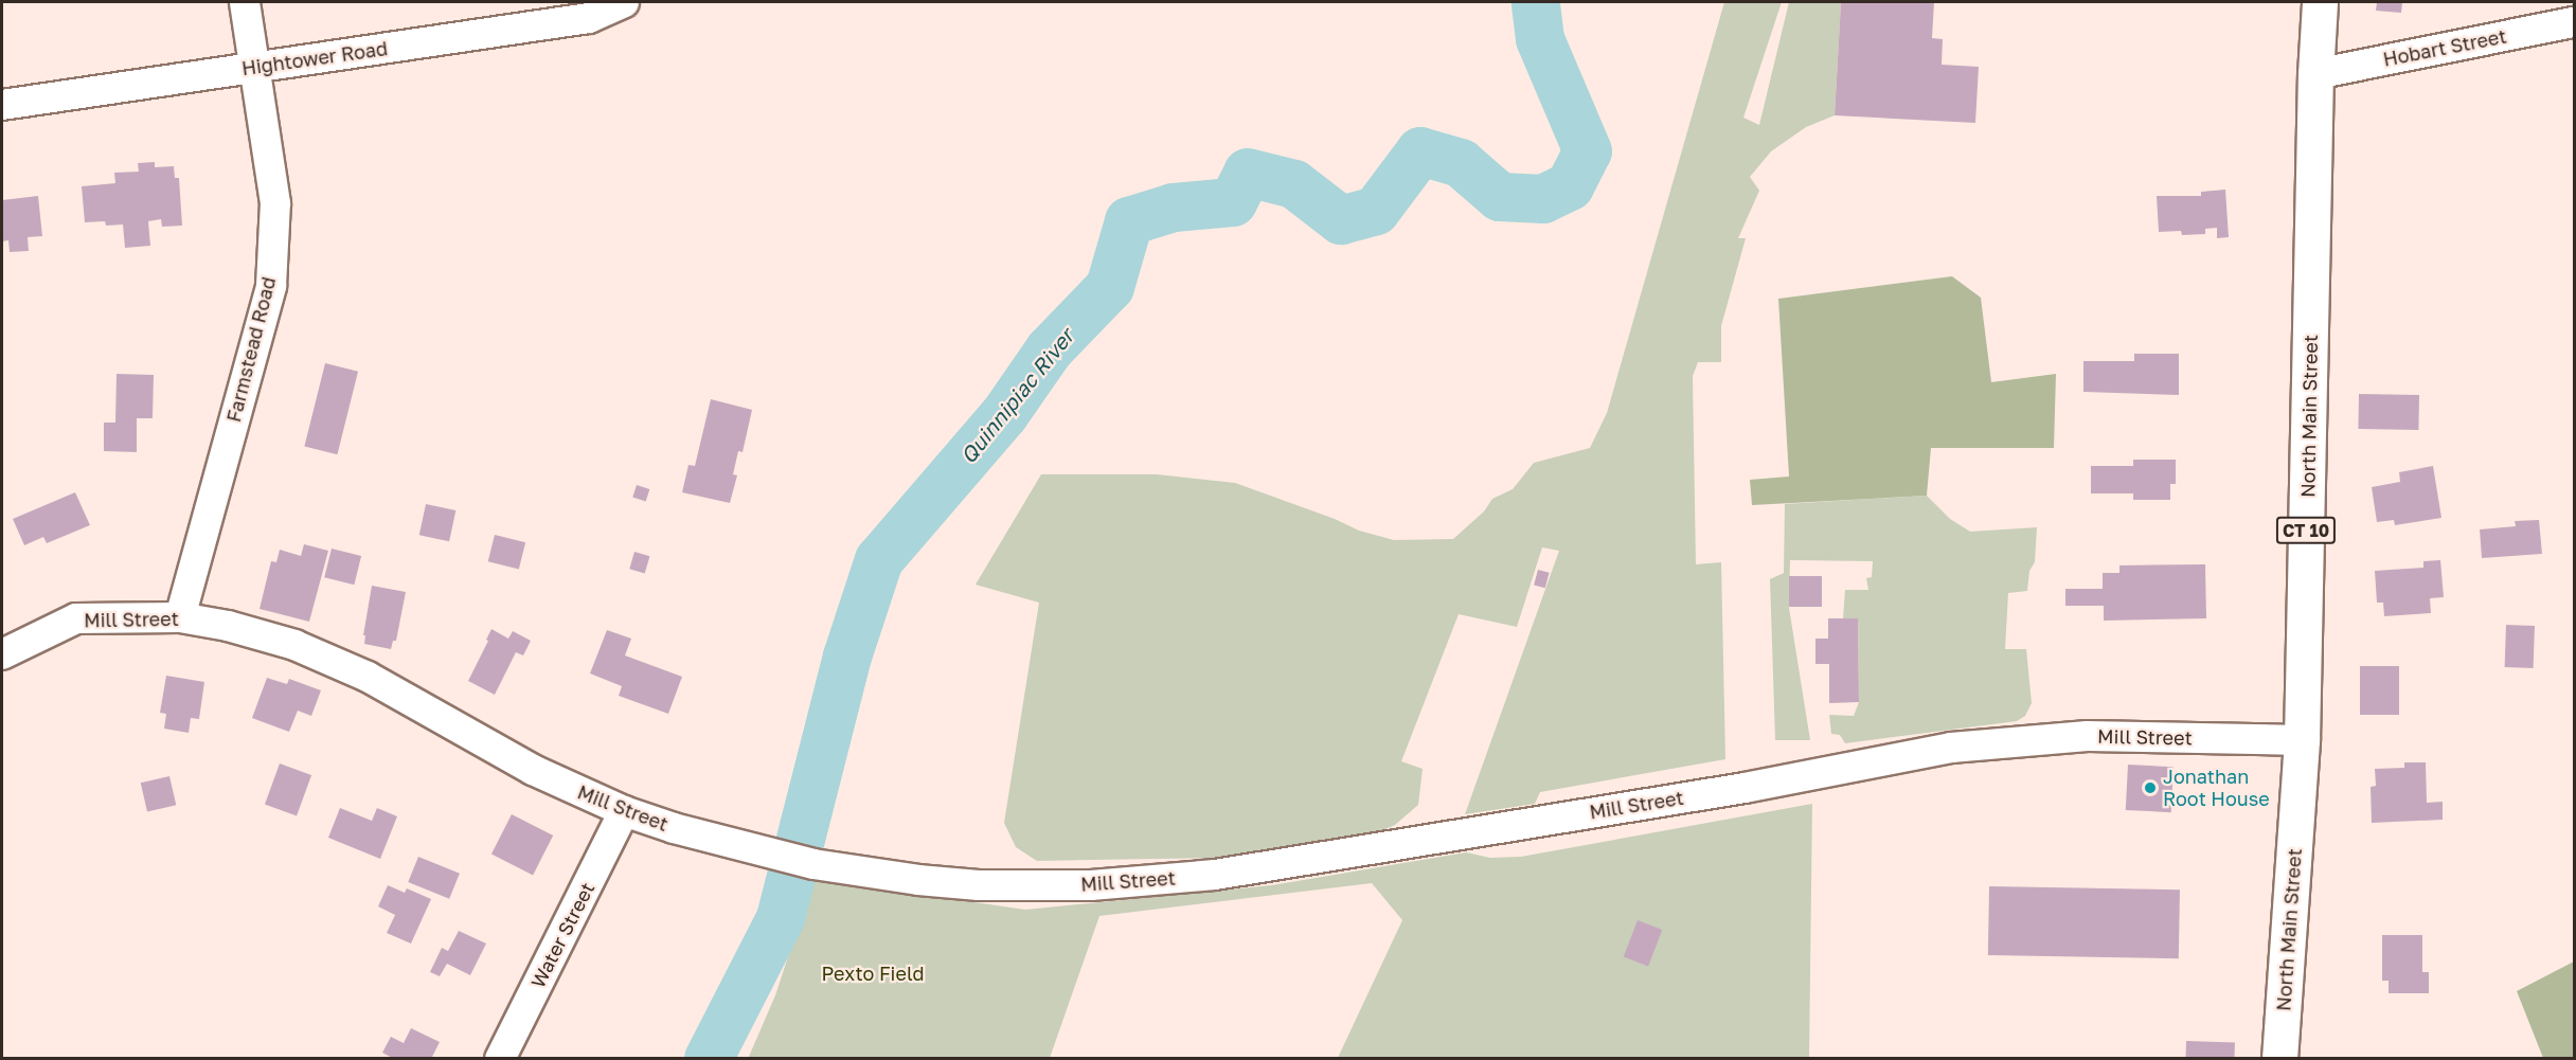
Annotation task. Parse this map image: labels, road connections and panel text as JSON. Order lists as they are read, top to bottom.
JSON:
{
  "streets": {
    "highway": ["North Main Street", "CT 10"],
    "street": [
      "Hobart Street",
      "Hightower Road",
      "Farmstead Road",
      "Mill Street",
      "Water Street"
    ]
  },
  "crossings": [
    ["Hobart Street", "North Main Street"],
    ["Hightower Road", "Farmstead Road"],
    ["Farmstead Road", "Mill Street"],
    ["North Main Street", "Mill Street"],
    ["Mill Street", "Water Street"]
  ],
  "water": ["Quinnipiac River"],
  "parks": ["Pexto Field"],
  "places": ["Jonathan Root House"]
}
